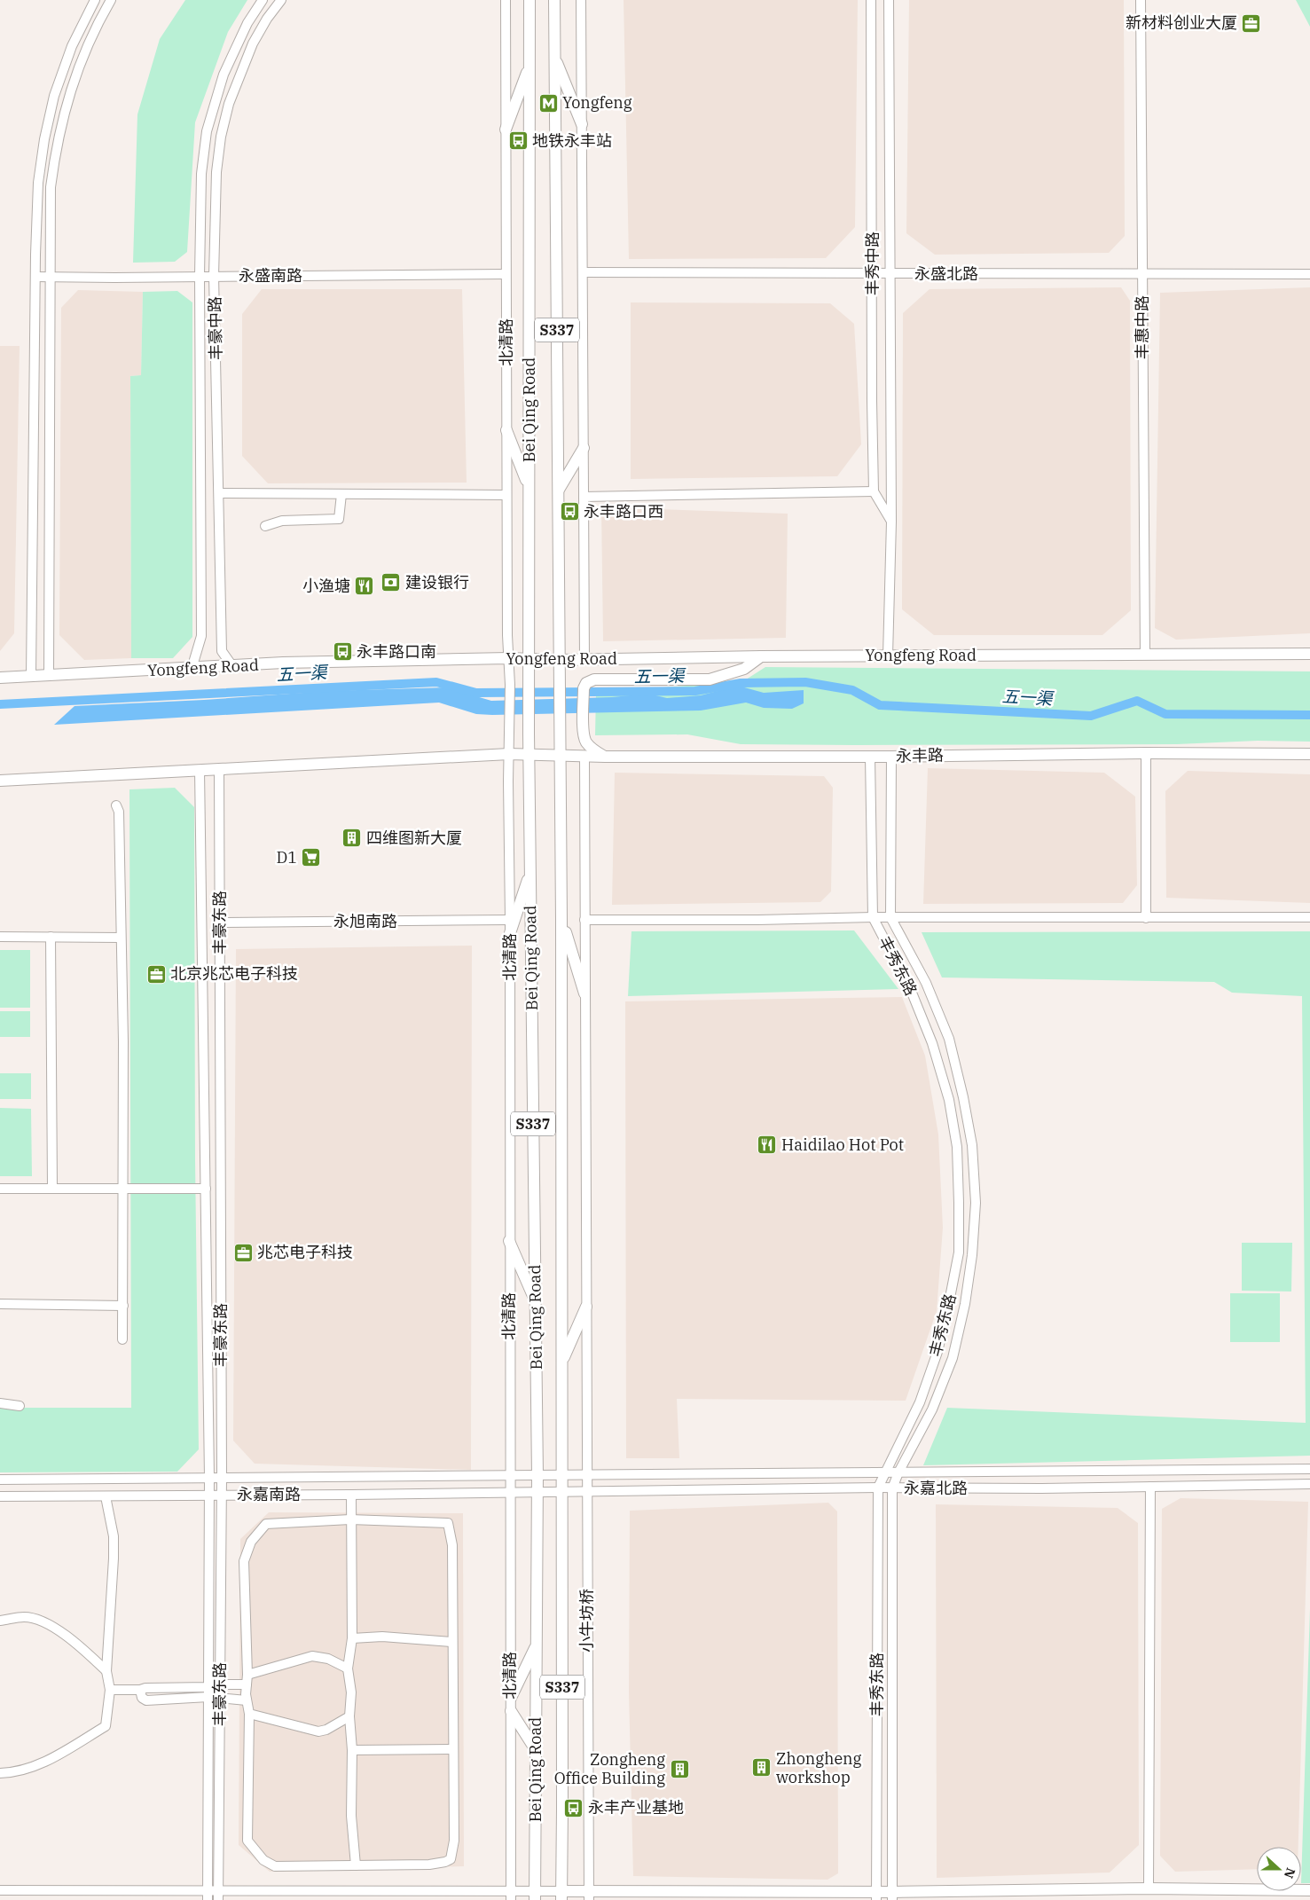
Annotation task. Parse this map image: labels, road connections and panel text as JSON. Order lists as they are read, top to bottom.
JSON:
{
  "streets": {
    "main road": [
      "S337",
      "Bei Qing Road",
      "Yongfeng Road",
      "永丰路"
    ],
    "street": [
      "丰秀中路",
      "永盛北路",
      "永盛南路",
      "丰惠中路",
      "丰豪中路",
      "北清路",
      "永旭南路",
      "丰豪东路",
      "丰秀东路",
      "永嘉北路",
      "永嘉南路",
      "小牛坊桥"
    ]
  },
  "crossings": [
    ["丰秀中路", "永盛北路"],
    ["丰秀中路", "Yongfeng Road"],
    ["永盛北路", "丰惠中路"],
    ["永盛南路", "丰豪中路"],
    ["永盛南路", "北清路"],
    ["丰惠中路", "Yongfeng Road"],
    ["丰豪中路", "Yongfeng Road"],
    ["北清路", "Yongfeng Road"],
    ["北清路", "永旭南路"],
    ["北清路", "永嘉南路"],
    ["Bei Qing Road", "Yongfeng Road"],
    ["Bei Qing Road", "永丰路"],
    ["Bei Qing Road", "永嘉北路"],
    ["Bei Qing Road", "永嘉南路"],
    ["永丰路", "丰秀东路"],
    ["永旭南路", "丰豪东路"],
    ["丰豪东路", "永嘉南路"],
    ["丰秀东路", "永嘉北路"],
    ["永嘉北路", "永嘉南路"],
    ["永嘉北路", "小牛坊桥"]
  ],
  "water": ["五一渠"],
  "places": {
    "office": ["新材料创业大厦", "北京兆芯电子科技", "兆芯电子科技"],
    "metro station": ["Yongfeng"],
    "bus stop": [
      "地铁永丰站",
      "永丰路口西",
      "永丰路口南",
      "永丰产业基地"
    ],
    "bank": ["建设银行"],
    "restaurant": ["小渔塘", "Haidilao Hot Pot"],
    "building": ["四维图新大厦", "Zhongheng workshop", "Zongheng Office Building"],
    "supermarket": ["D1"]
  },
  "north": "right"
}
